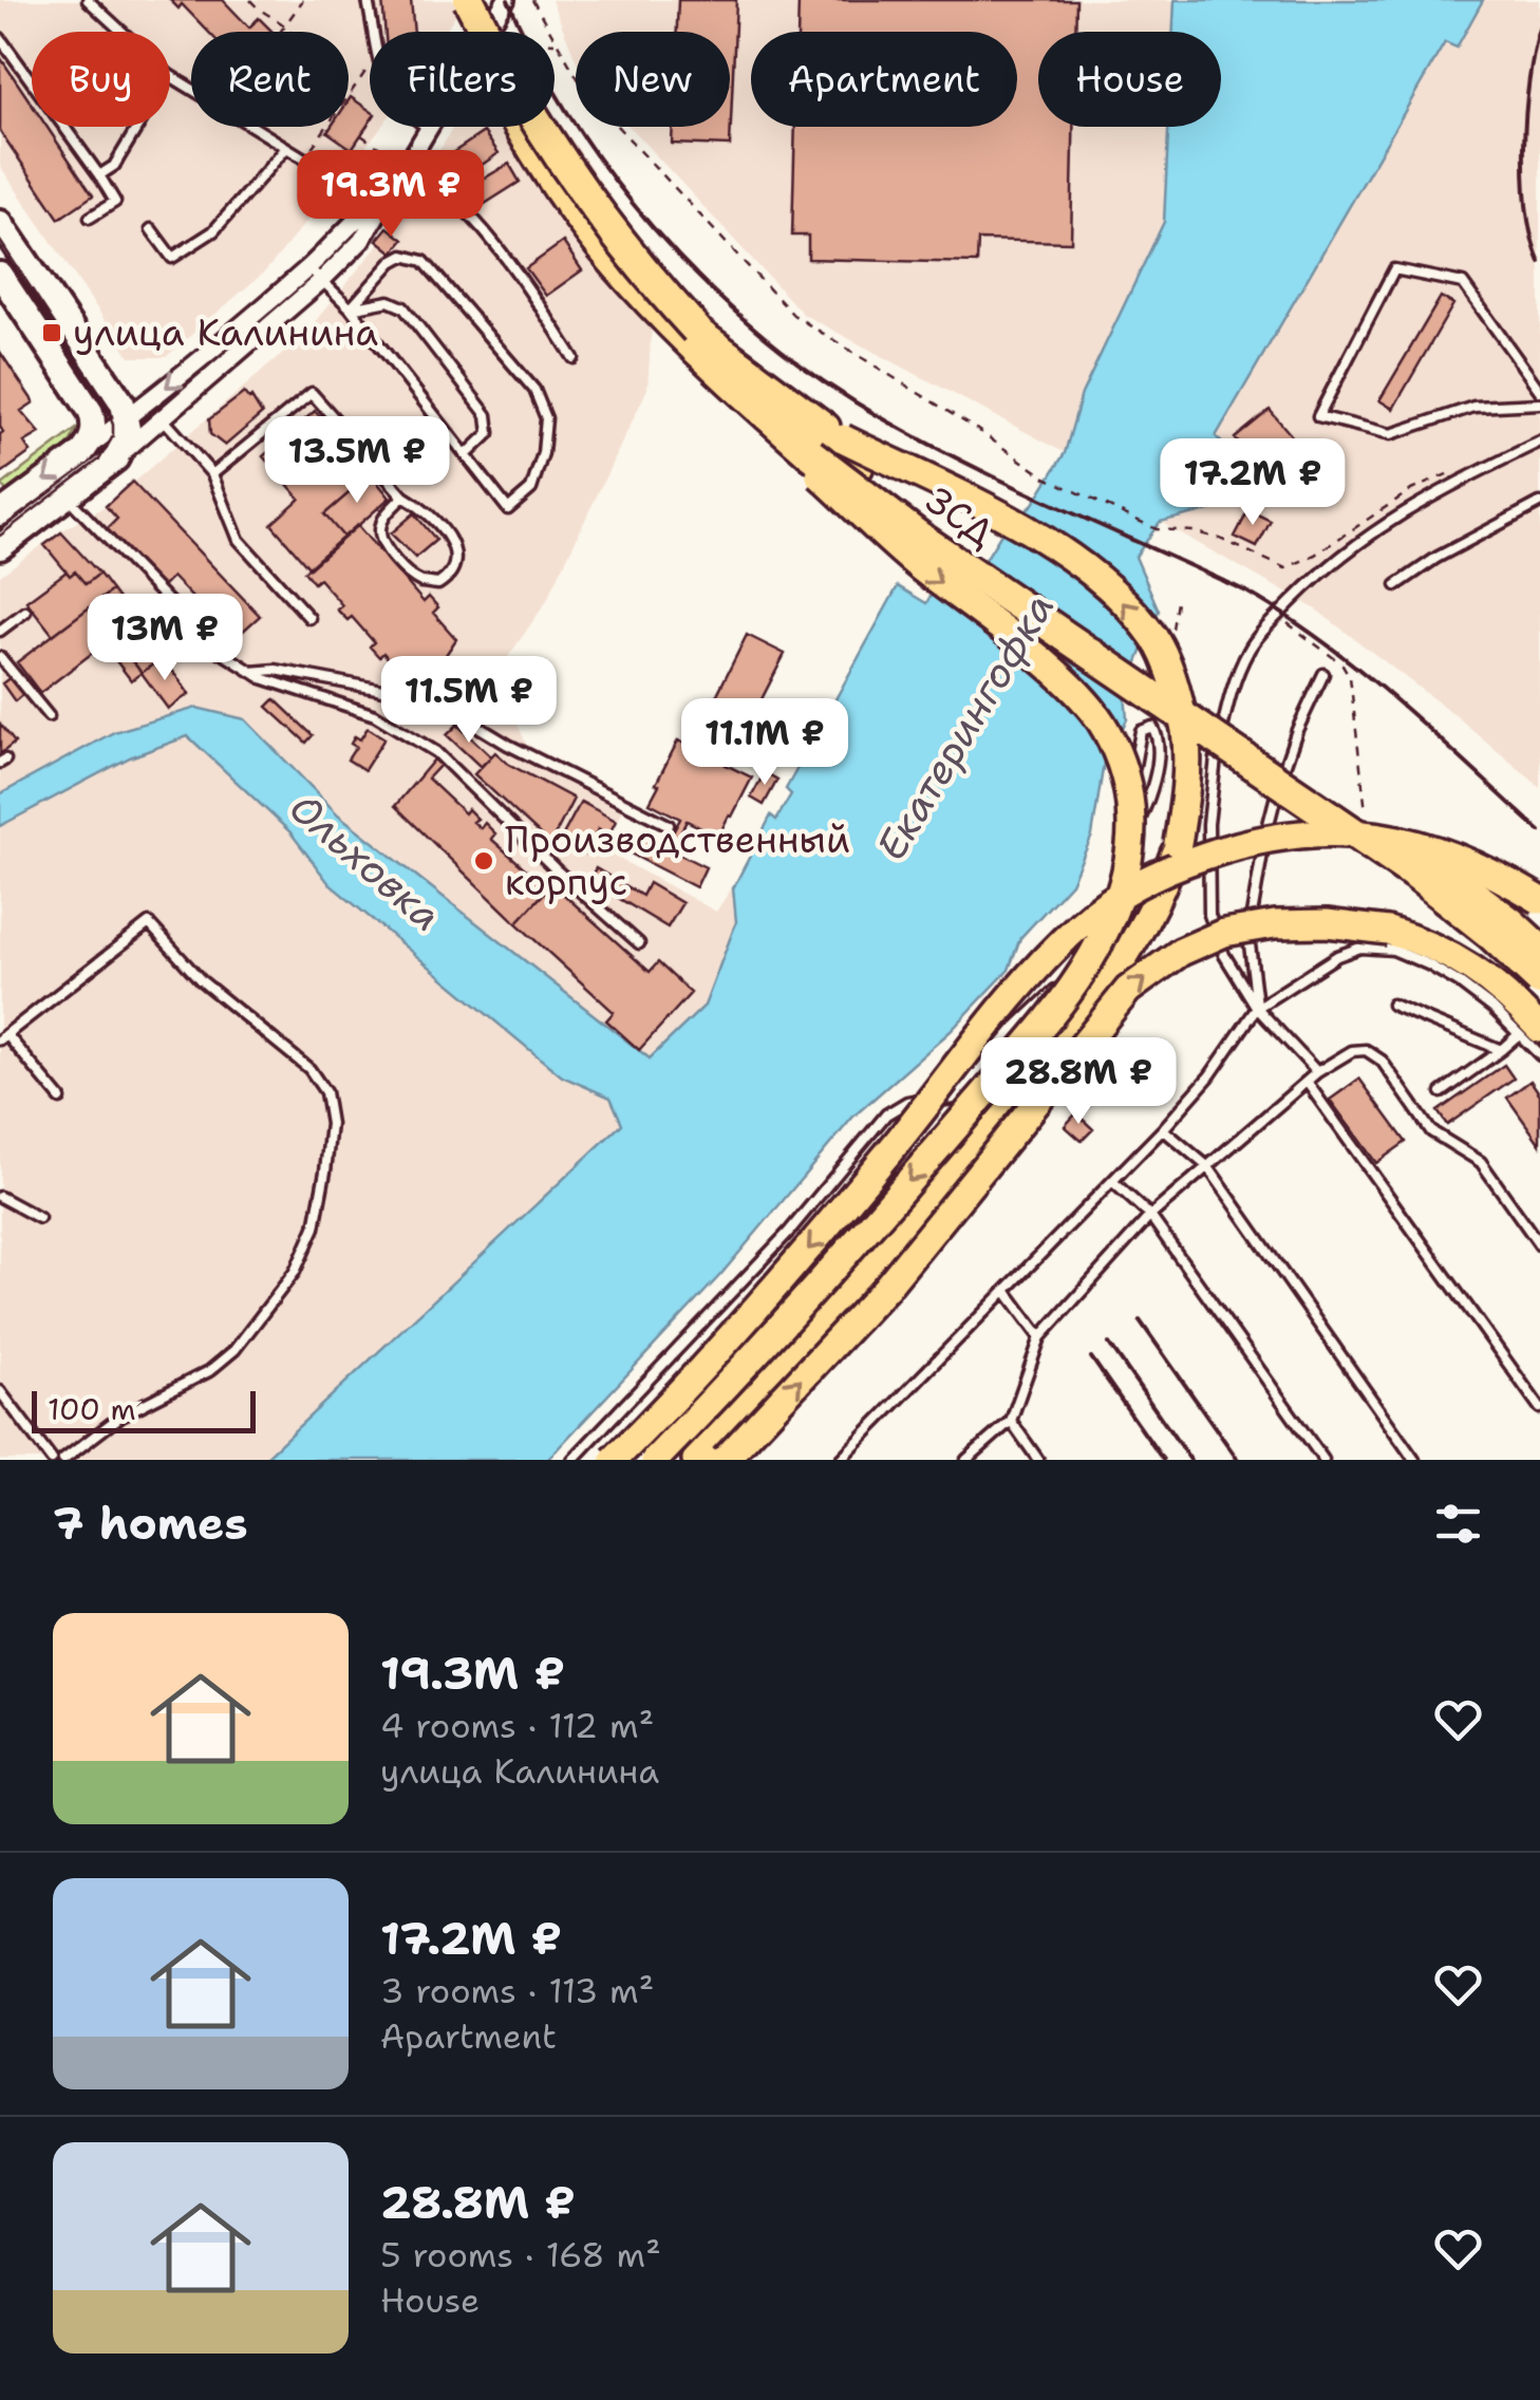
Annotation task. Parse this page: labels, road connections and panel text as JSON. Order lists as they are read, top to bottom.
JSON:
{
  "streets": {
    "highway": ["ЗСД"]
  },
  "water": ["Екатерингофка", "Ольховка"],
  "places": {
    "transit": ["улица Калинина"],
    "other": ["Производственный корпус"]
  },
  "scale_bar": "100 m",
  "page": {
    "chip": [
      "Buy",
      "Rent",
      "Filters",
      "New",
      "Apartment",
      "House"
    ],
    "price": [
      "19.3M ₽",
      "13.5M ₽",
      "17.2M ₽",
      "13M ₽",
      "11.5M ₽",
      "11.1M ₽",
      "28.8M ₽"
    ],
    "scale": "100 m",
    "heading": "7 homes",
    "list": [
      {
        "name": "19.3M ₽",
        "note": "4 rooms · 112 m² · улица Калинина"
      },
      {
        "name": "17.2M ₽",
        "note": "3 rooms · 113 m² · Apartment"
      },
      {
        "name": "28.8M ₽",
        "note": "5 rooms · 168 m² · House"
      }
    ]
  }
}
